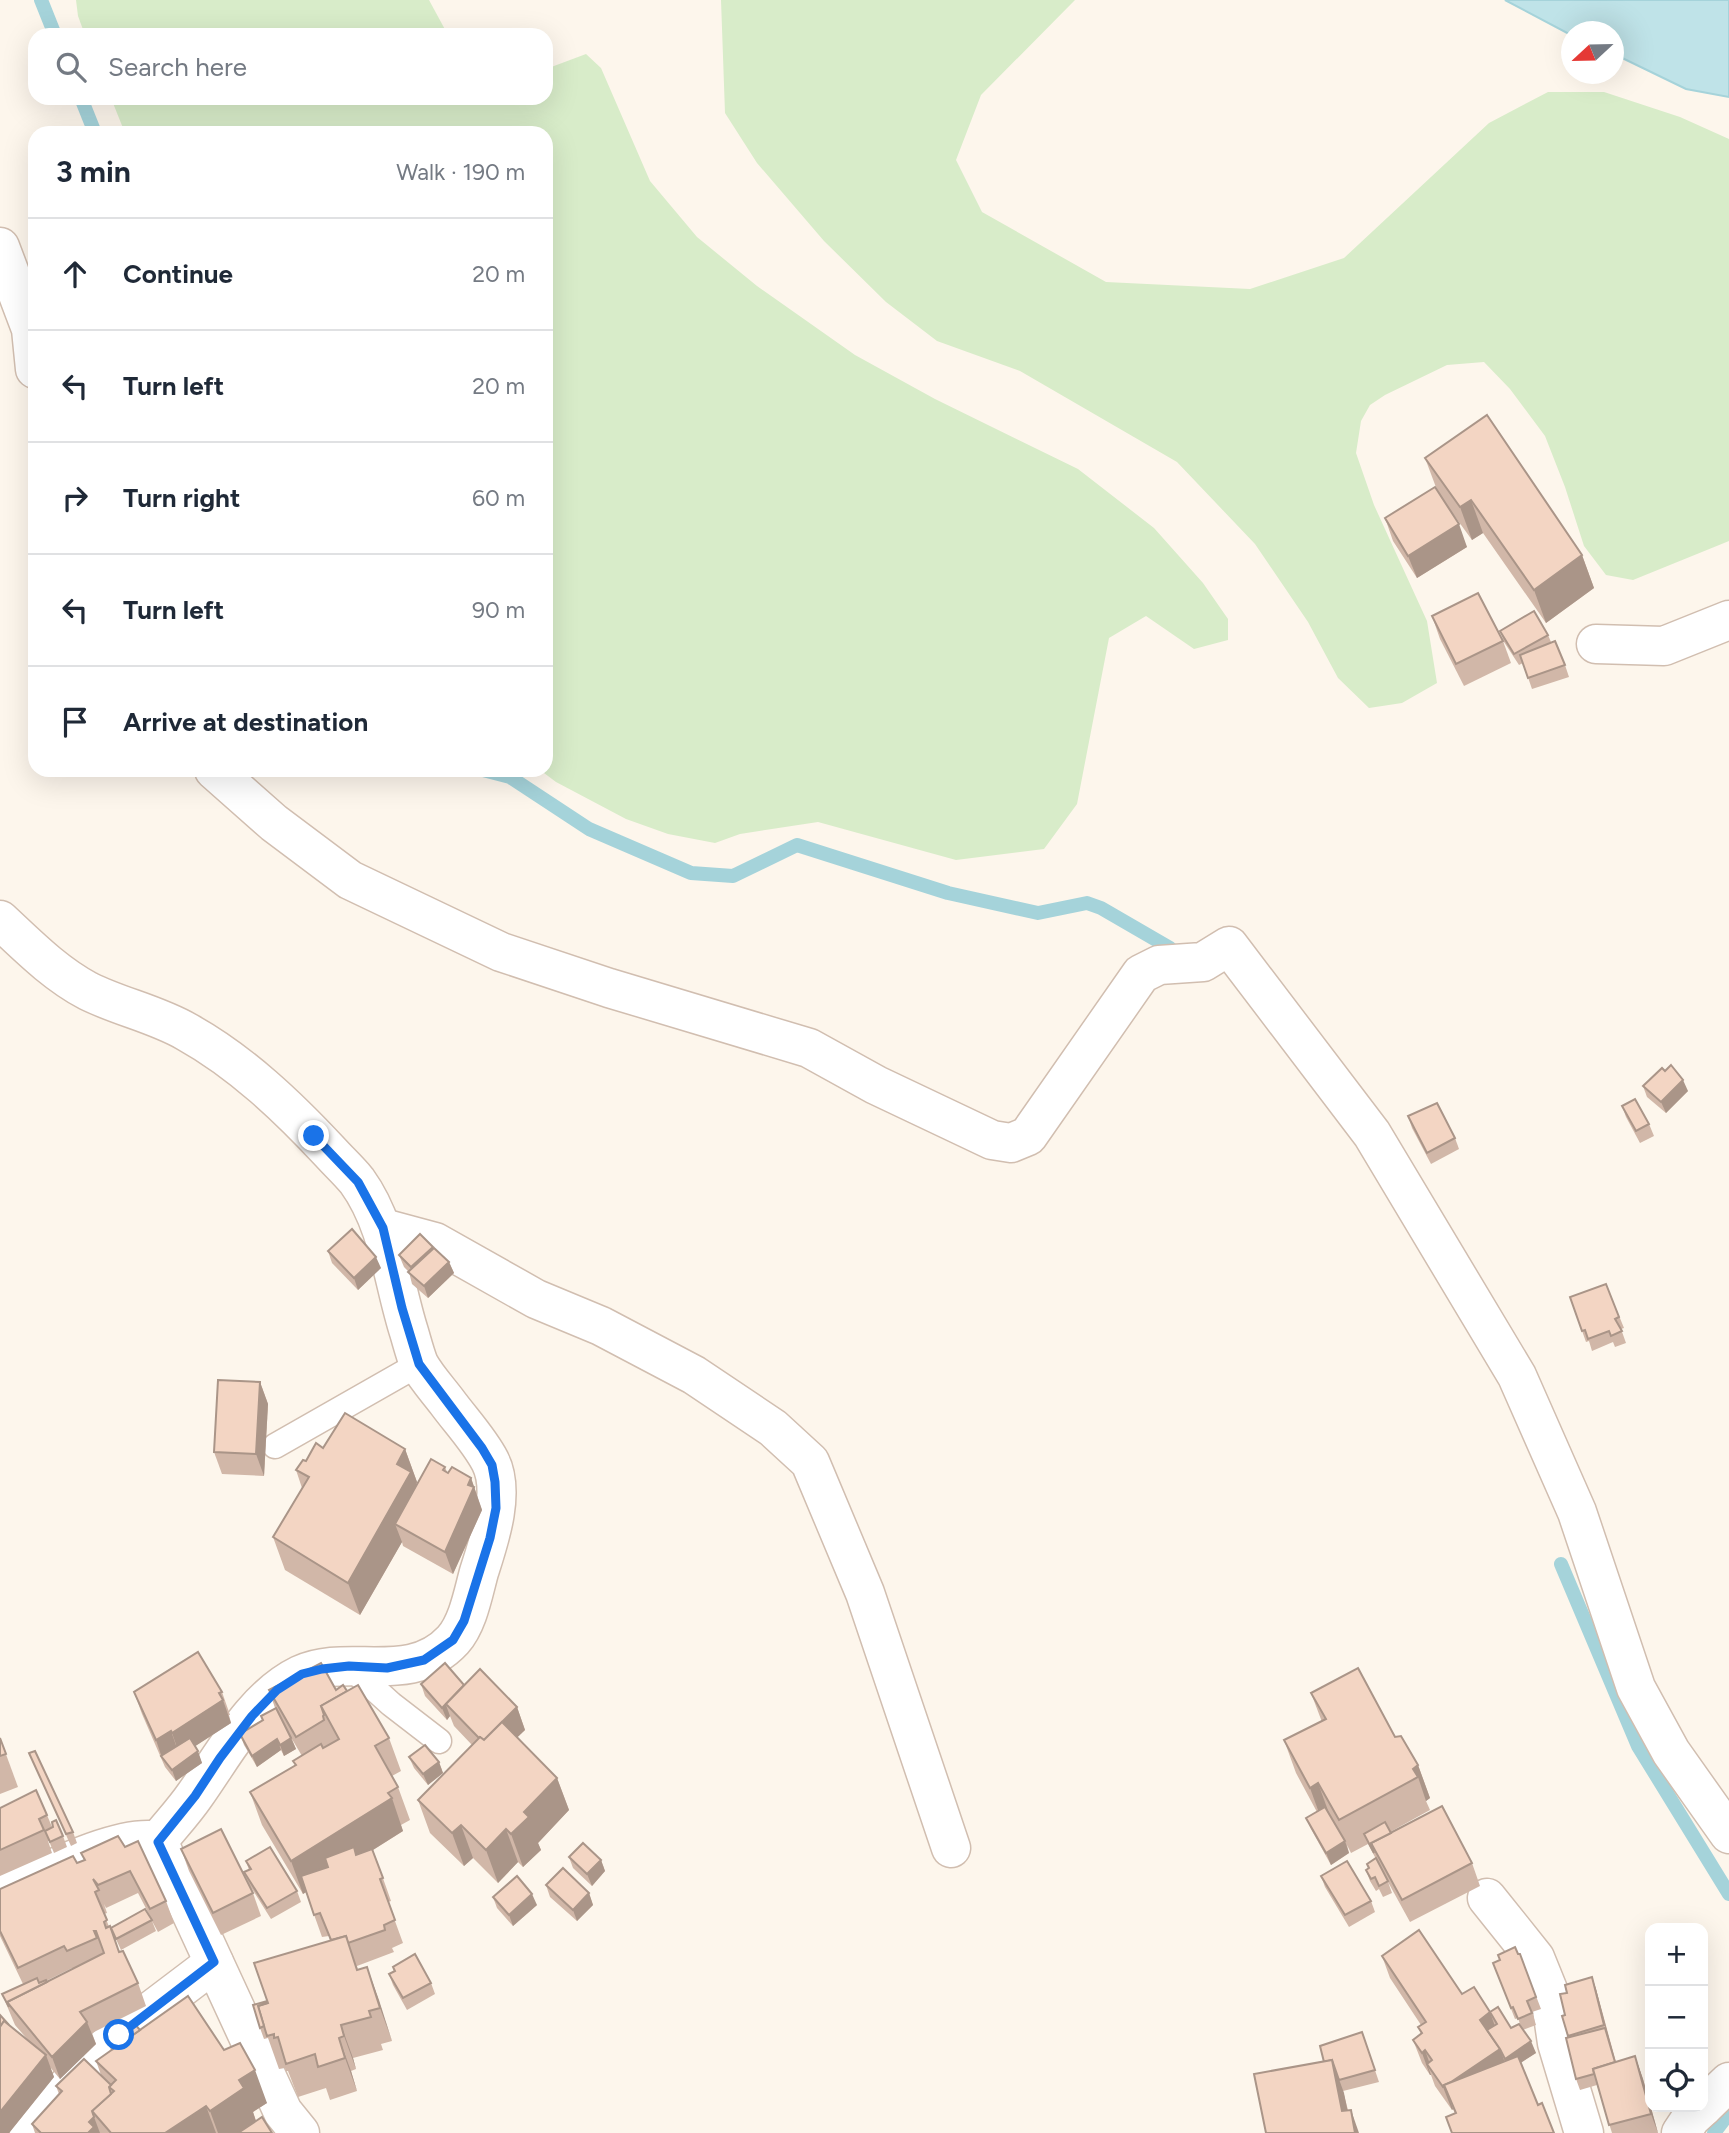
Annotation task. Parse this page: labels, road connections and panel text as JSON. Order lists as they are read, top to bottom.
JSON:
{
  "north": "left",
  "page": {
    "search": "Search here",
    "heading": ["3 min", "Walk · 190 m"],
    "list": [
      ["Continue", "20 m"],
      ["Turn left", "20 m"],
      ["Turn right", "60 m"],
      ["Turn left", "90 m"],
      "Arrive at destination"
    ],
    "map_buttons": ["+", "−"]
  }
}
